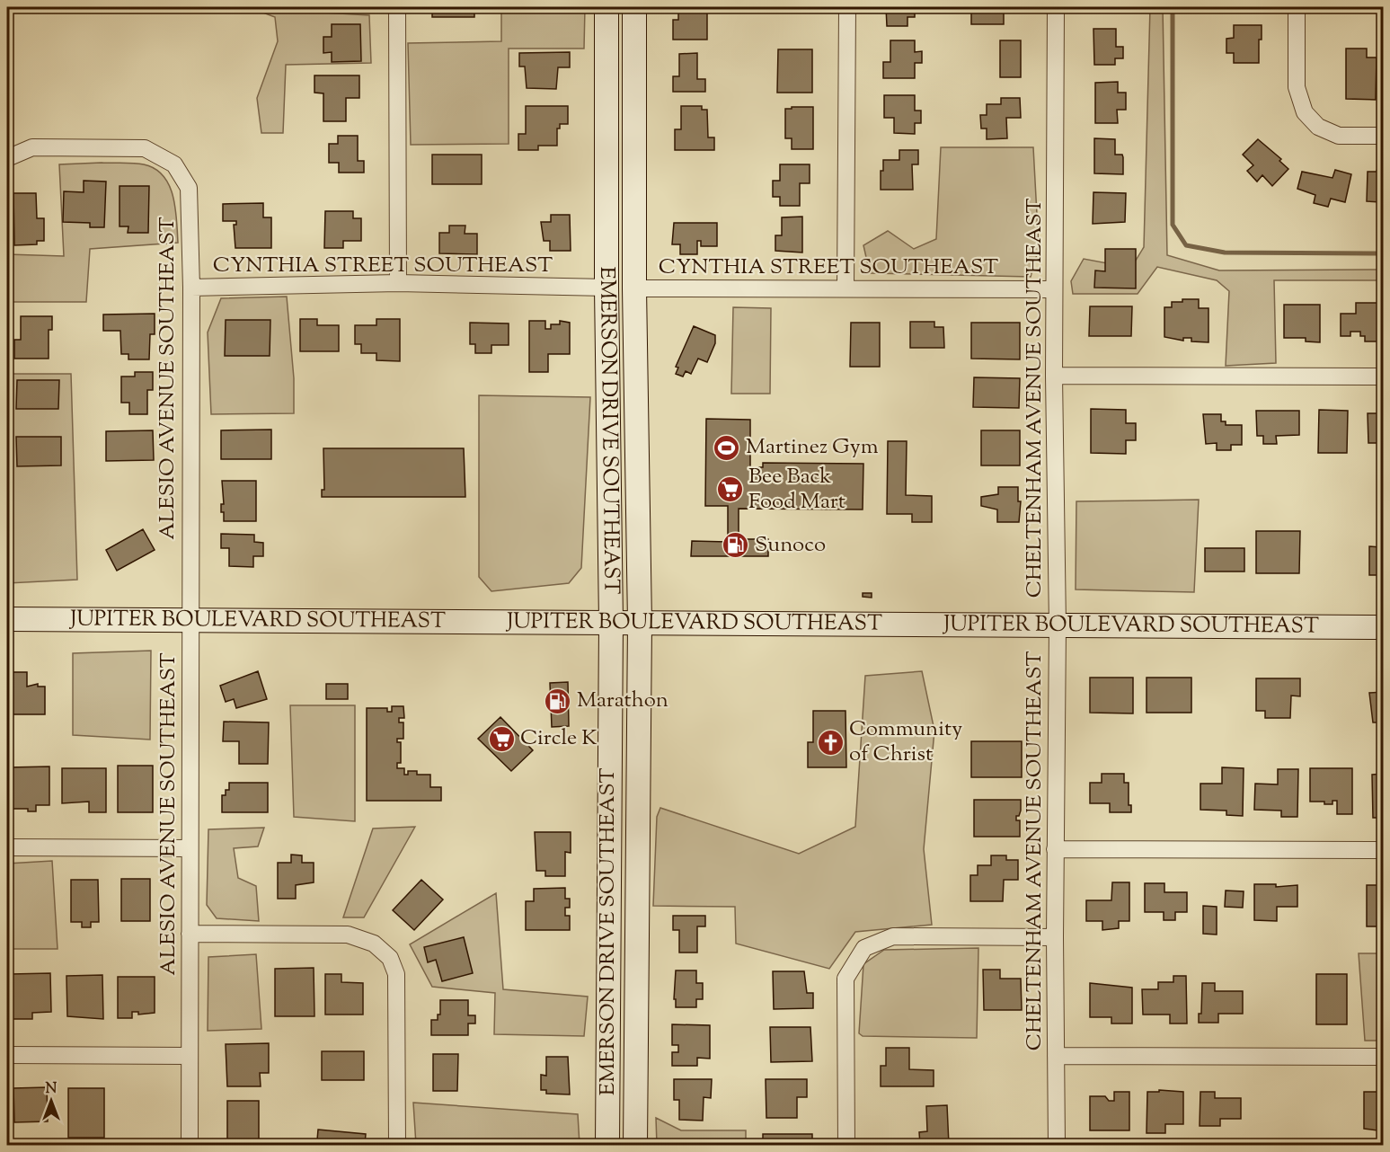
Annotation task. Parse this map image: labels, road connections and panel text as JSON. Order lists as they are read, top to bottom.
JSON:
{
  "streets": {
    "street": [
      "CYNTHIA STREET SOUTHEAST",
      "ALESIO AVENUE SOUTHEAST",
      "CHELTENHAM AVENUE SOUTHEAST",
      "EMERSON DRIVE SOUTHEAST",
      "JUPITER BOULEVARD SOUTHEAST"
    ]
  },
  "crossings": [
    ["CYNTHIA STREET SOUTHEAST", "ALESIO AVENUE SOUTHEAST"],
    ["CYNTHIA STREET SOUTHEAST", "CHELTENHAM AVENUE SOUTHEAST"],
    ["CYNTHIA STREET SOUTHEAST", "EMERSON DRIVE SOUTHEAST"],
    ["ALESIO AVENUE SOUTHEAST", "JUPITER BOULEVARD SOUTHEAST"],
    ["CHELTENHAM AVENUE SOUTHEAST", "JUPITER BOULEVARD SOUTHEAST"],
    ["EMERSON DRIVE SOUTHEAST", "JUPITER BOULEVARD SOUTHEAST"]
  ],
  "places": {
    "sports": ["Martinez Gym"],
    "supermarket": ["Bee Back Food Mart", "Circle K"],
    "fuel station": ["Sunoco", "Marathon"],
    "church": ["Community of Christ"]
  },
  "north": "top"
}
